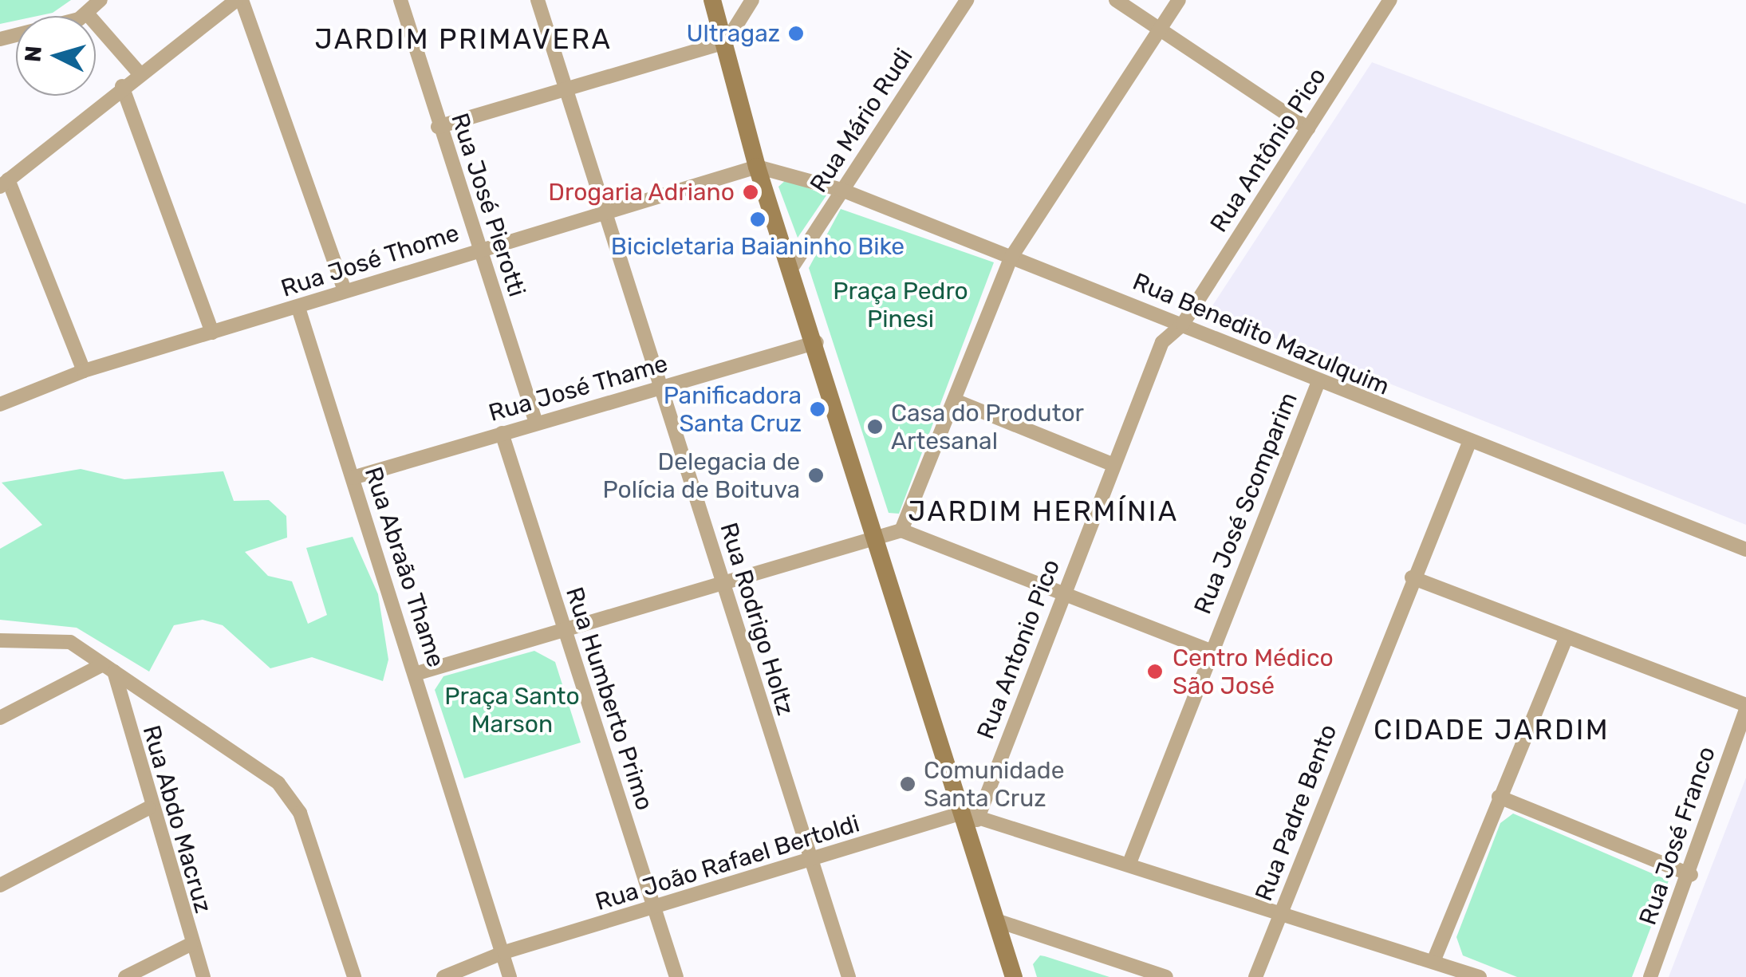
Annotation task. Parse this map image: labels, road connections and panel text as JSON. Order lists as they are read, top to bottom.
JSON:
{
  "streets": {
    "street": [
      "Rua Mário Rudi",
      "Rua Antônio Pico",
      "Rua José Pierotti",
      "Rua José Thome",
      "Rua Benedito Mazulquim",
      "Rua José Thame",
      "Rua José Scomparim",
      "Rua Abraão Thame",
      "Rua Rodrigo Holtz",
      "Rua Antonio Pico",
      "Rua Humberto Primo",
      "Rua Padre Bento",
      "Rua Abdo Macruz",
      "Rua José Franco",
      "Rua João Rafael Bertoldi"
    ]
  },
  "crossings": [
    ["Rua Mário Rudi", "Rua Benedito Mazulquim"],
    ["Rua Antônio Pico", "Rua Benedito Mazulquim"],
    ["Rua Antônio Pico", "Rua Antonio Pico"],
    ["Rua José Pierotti", "Rua José Thome"],
    ["Rua José Pierotti", "Rua José Thame"],
    ["Rua José Thome", "Rua Benedito Mazulquim"],
    ["Rua José Thome", "Rua Abraão Thame"],
    ["Rua José Thome", "Rua Rodrigo Holtz"],
    ["Rua Benedito Mazulquim", "Rua José Scomparim"],
    ["Rua Benedito Mazulquim", "Rua Antonio Pico"],
    ["Rua Benedito Mazulquim", "Rua Padre Bento"],
    ["Rua José Thame", "Rua Abraão Thame"],
    ["Rua José Thame", "Rua Rodrigo Holtz"],
    ["Rua José Thame", "Rua Humberto Primo"],
    ["Rua Abraão Thame", "Rua João Rafael Bertoldi"],
    ["Rua Rodrigo Holtz", "Rua João Rafael Bertoldi"],
    ["Rua Antonio Pico", "Rua João Rafael Bertoldi"],
    ["Rua Humberto Primo", "Rua João Rafael Bertoldi"]
  ],
  "districts": ["JARDIM PRIMAVERA", "JARDIM HERMÍNIA", "CIDADE JARDIM"],
  "parks": ["Praça Pedro Pinesi", "Praça Santo Marson"],
  "places": [
    "Ultragaz",
    "Drogaria Adriano",
    "Bicicletaria Baianinho Bike",
    "Panificadora Santa Cruz",
    "Casa do Produtor Artesanal",
    "Delegacia de Polícia de Boituva",
    "Centro Médico São José",
    "Comunidade Santa Cruz"
  ],
  "north": "left"
}
